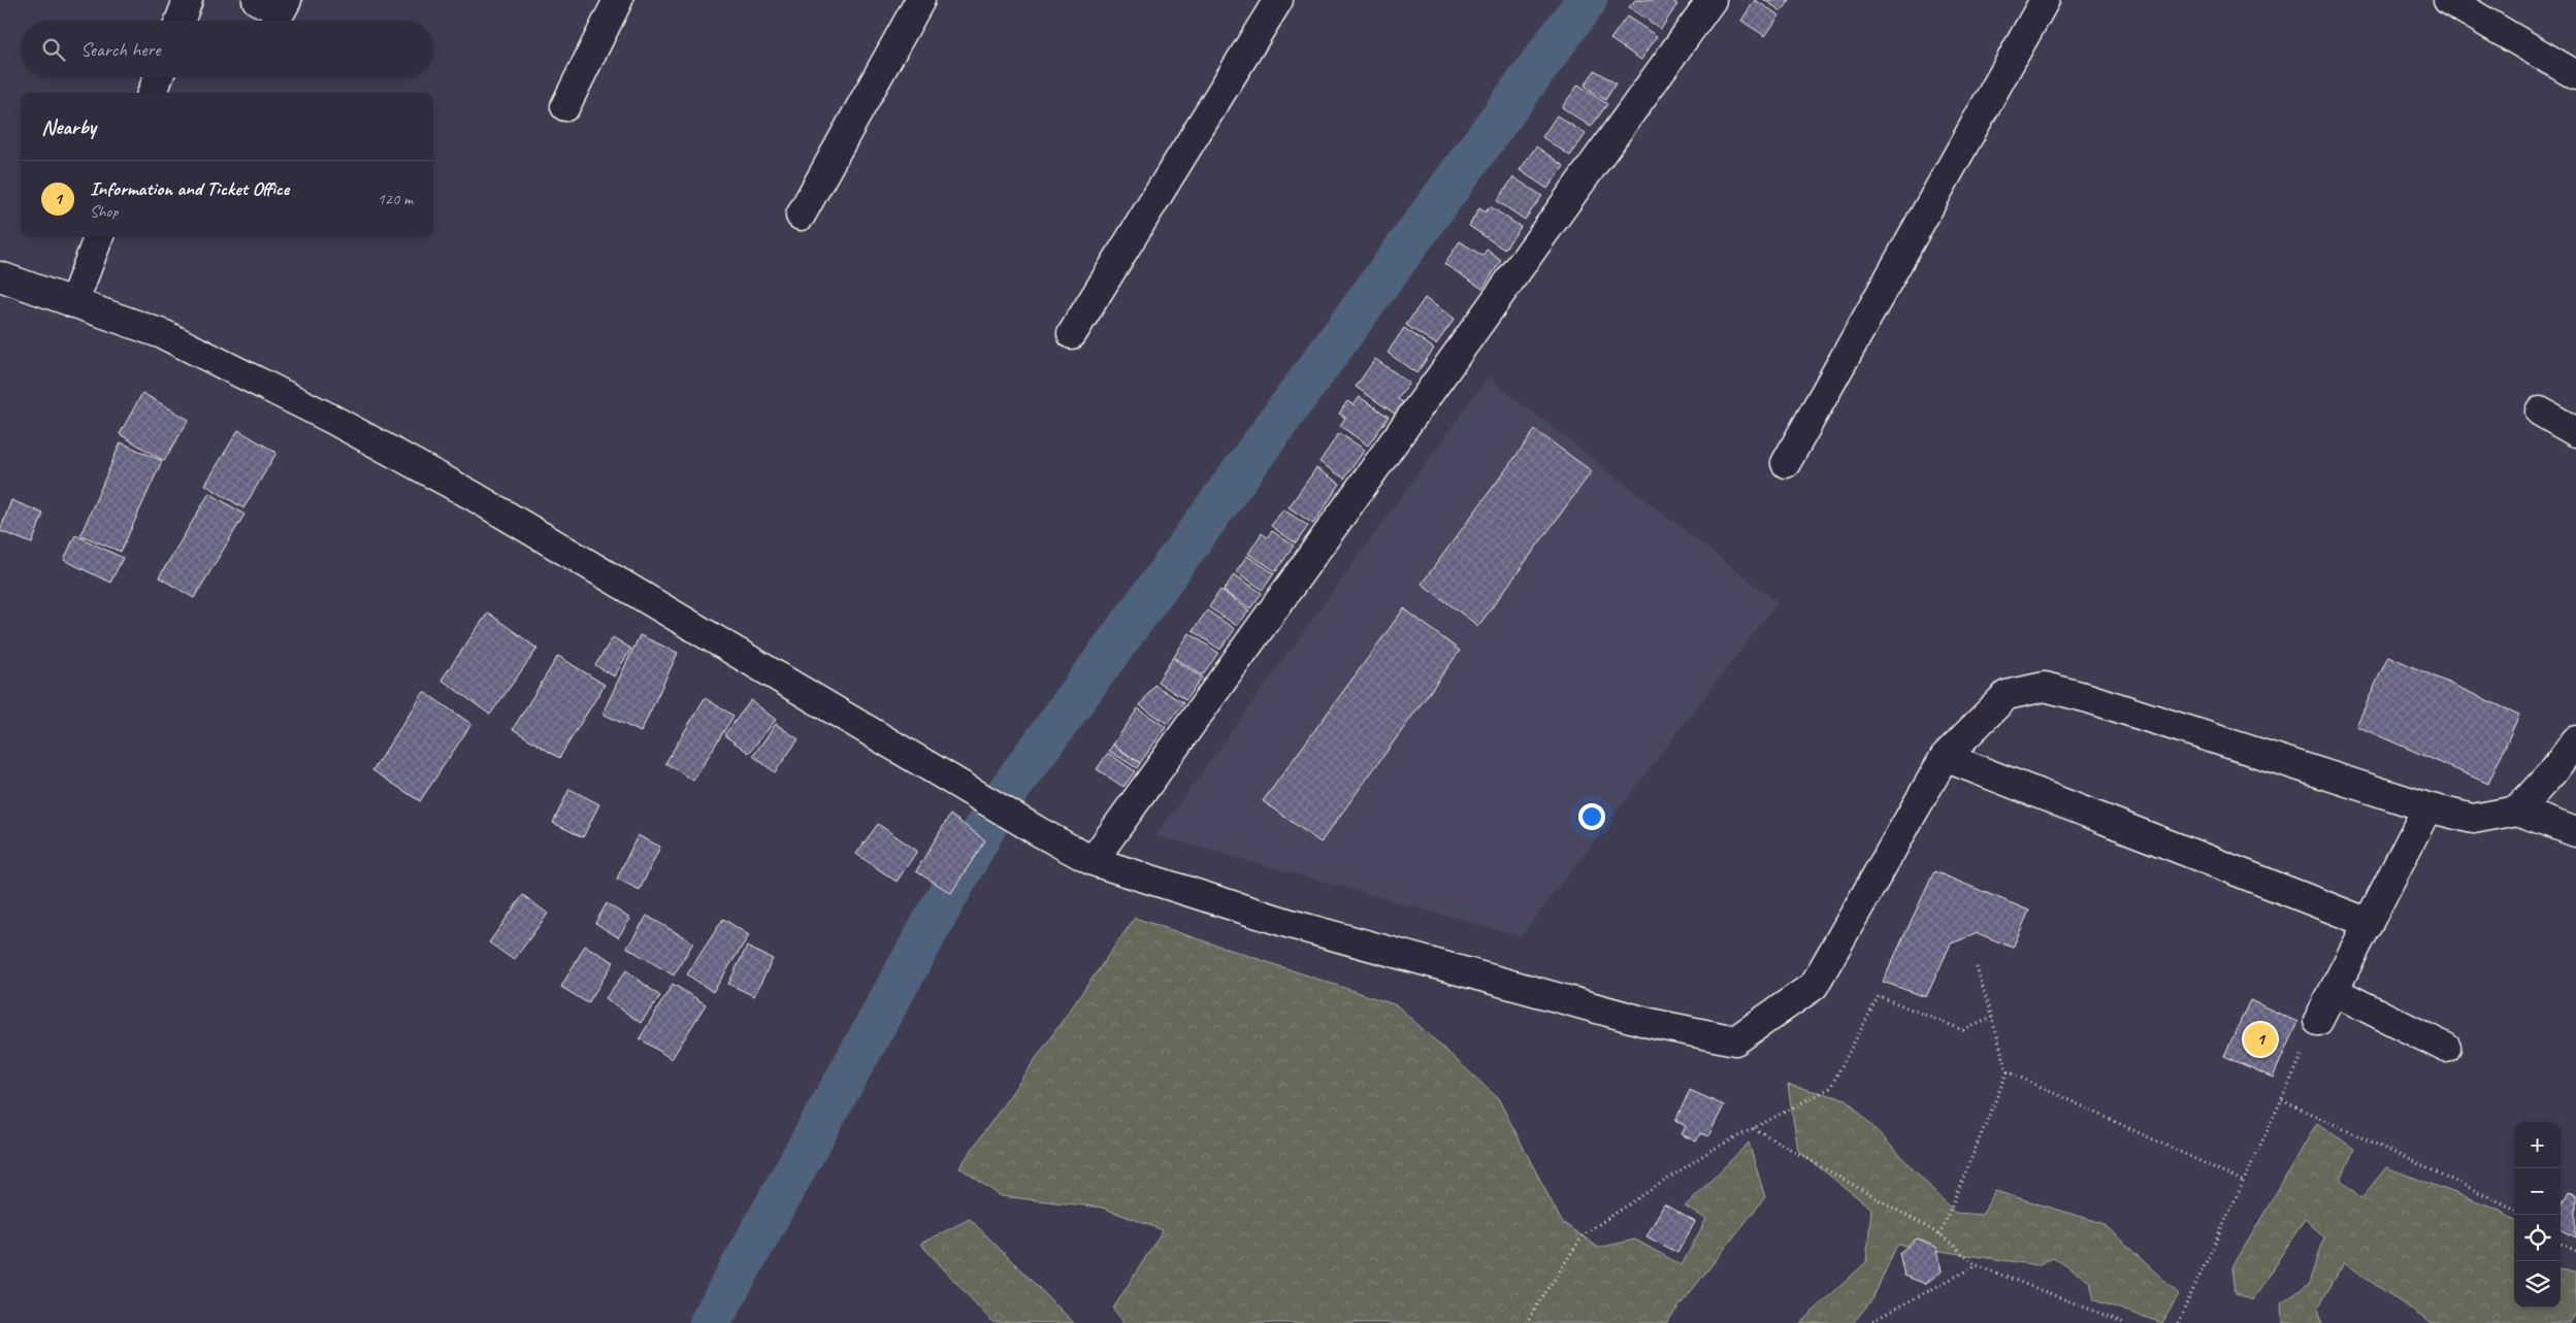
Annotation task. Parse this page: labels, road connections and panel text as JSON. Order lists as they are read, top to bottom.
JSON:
{
  "page": {
    "search": "Search here",
    "heading": "Nearby",
    "list": [
      {
        "mark": "1",
        "name": "Information and Ticket Office",
        "note": "Shop",
        "value": "120 m"
      }
    ],
    "pins": "1",
    "map_buttons": ["+", "−"]
  }
}
